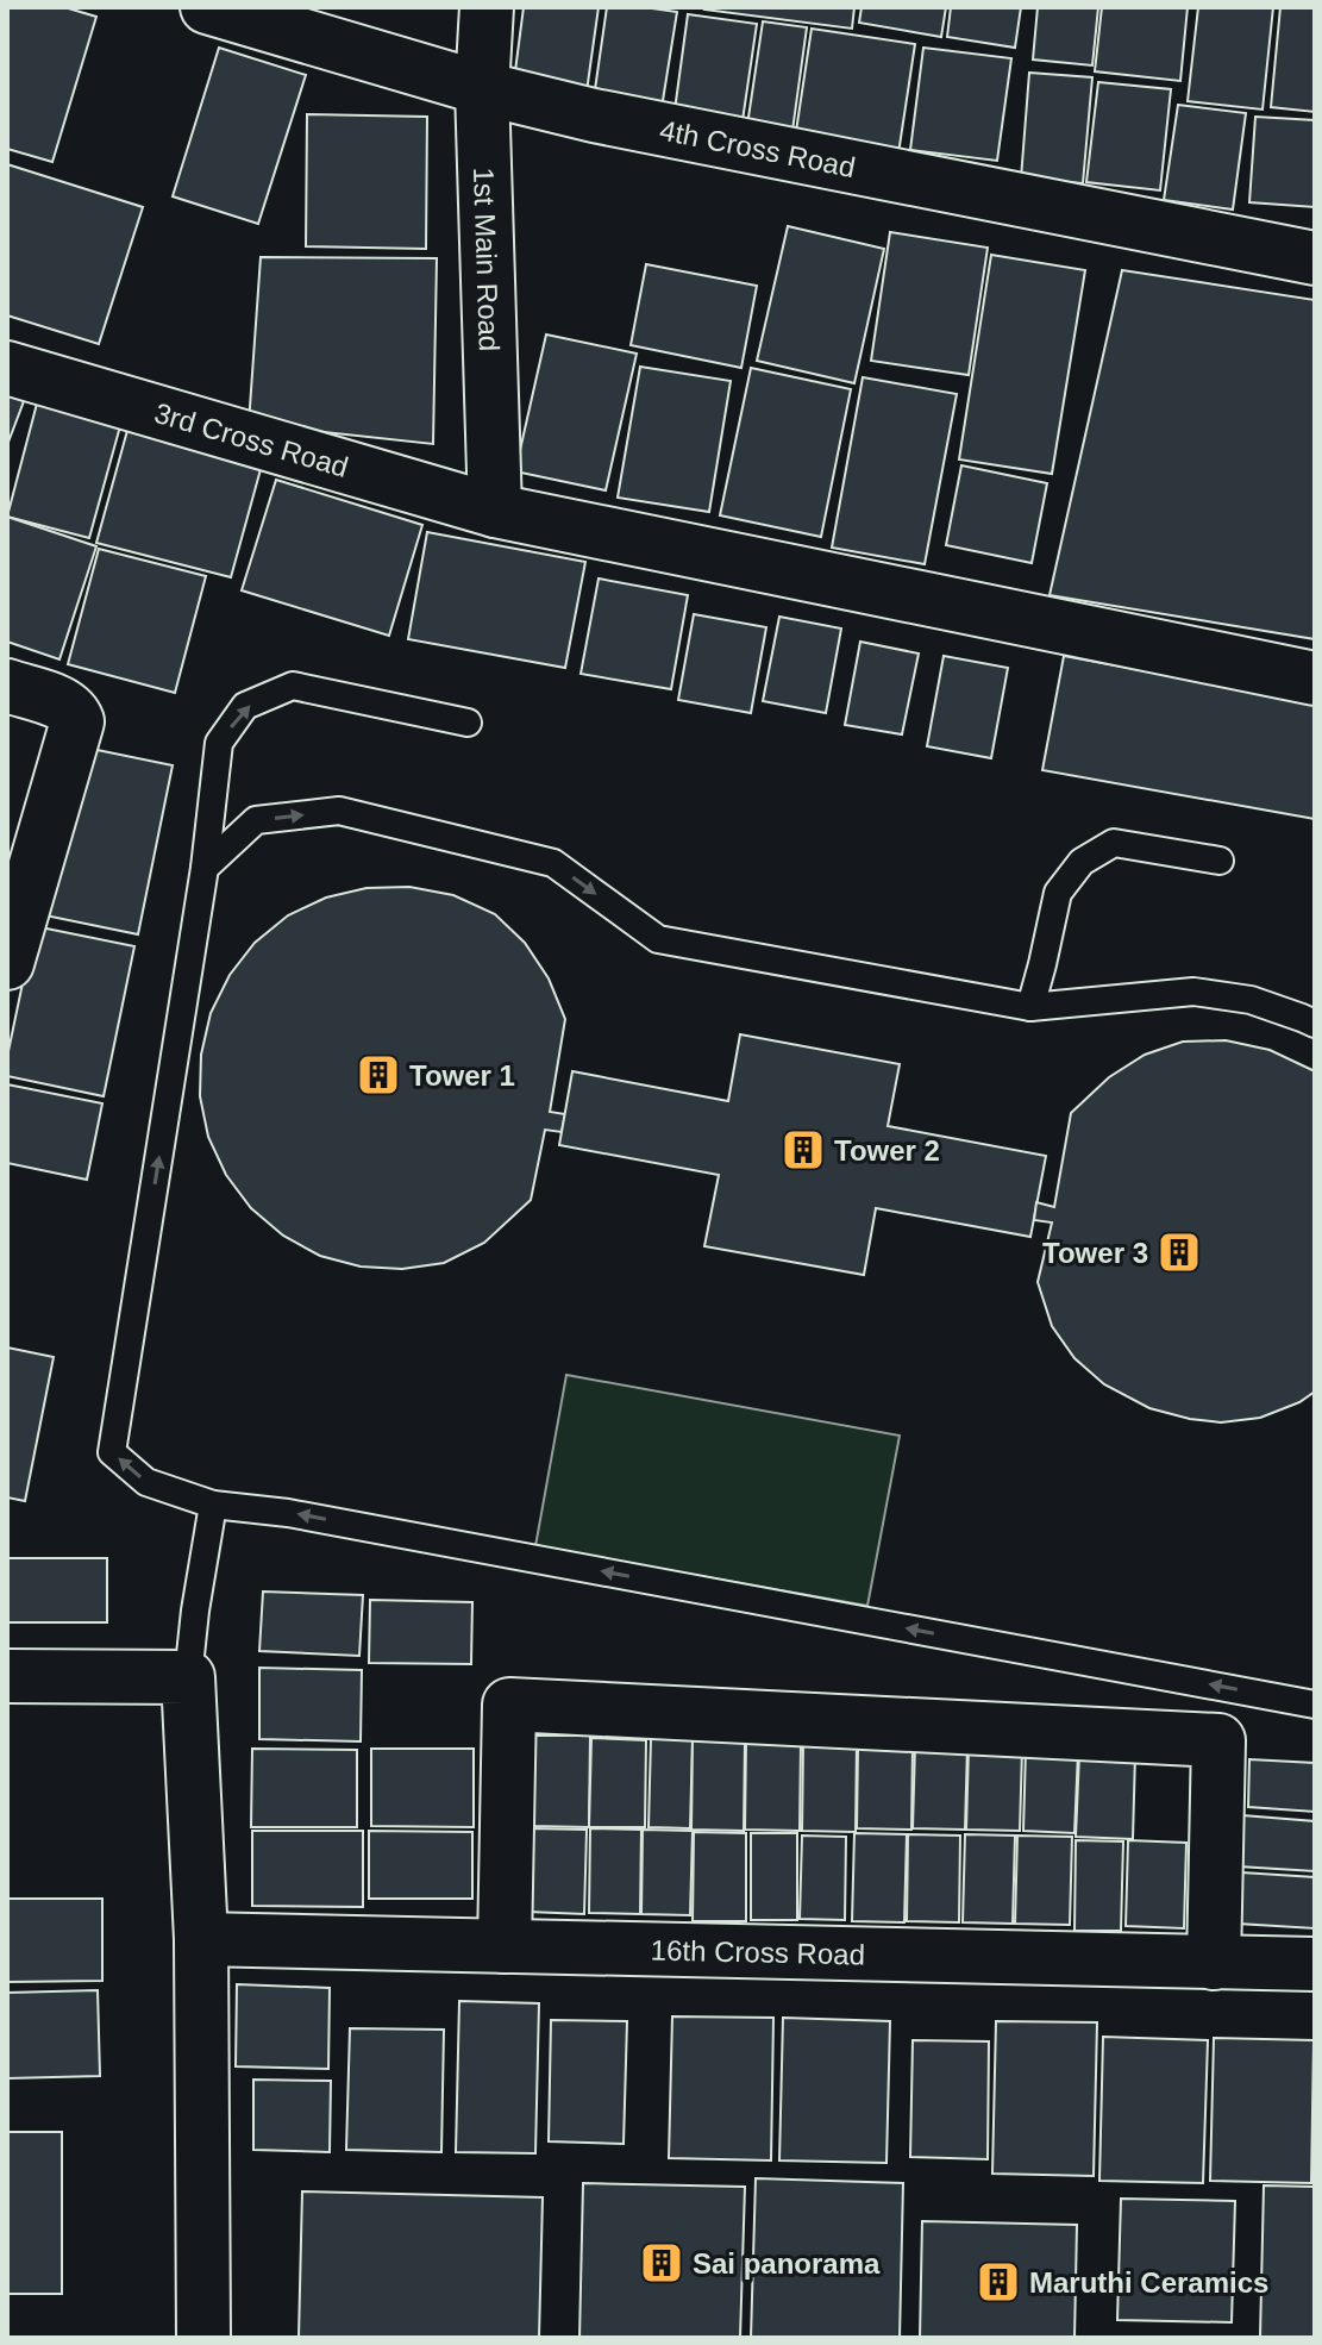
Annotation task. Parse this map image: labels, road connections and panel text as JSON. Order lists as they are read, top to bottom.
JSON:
{
  "streets": {
    "street": [
      "4th Cross Road",
      "1st Main Road",
      "3rd Cross Road",
      "16th Cross Road"
    ]
  },
  "crossings": [
    ["4th Cross Road", "1st Main Road"],
    ["1st Main Road", "3rd Cross Road"]
  ],
  "places": {
    "building": [
      "Tower 1",
      "Tower 2",
      "Tower 3",
      "Sai panorama",
      "Maruthi Ceramics"
    ]
  }
}
